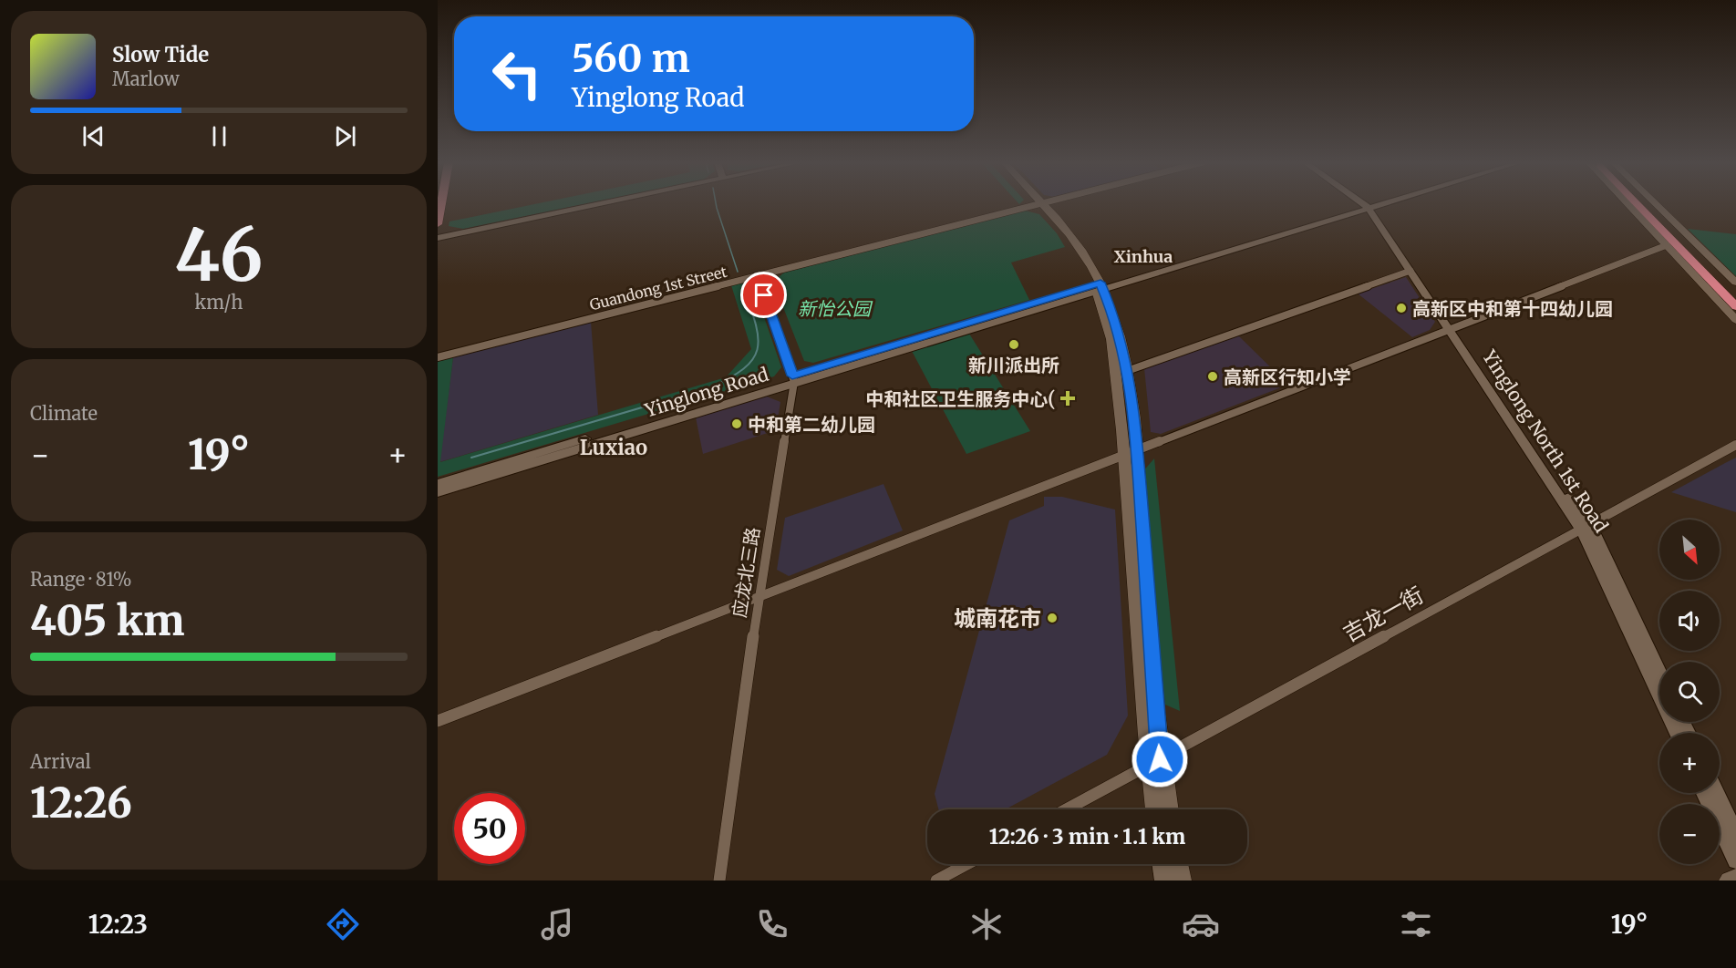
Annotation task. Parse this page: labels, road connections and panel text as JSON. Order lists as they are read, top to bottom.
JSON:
{
  "streets": {
    "street": [
      "Guandong 1st Street",
      "Yinglong Road",
      "Yinglong North 1st Road",
      "应龙北三路",
      "吉龙一街"
    ]
  },
  "crossings": [
    ["Guandong 1st Street", "应龙北三路"],
    ["Yinglong Road", "Yinglong North 1st Road"],
    ["Yinglong Road", "应龙北三路"],
    ["Yinglong North 1st Road", "吉龙一街"]
  ],
  "districts": ["Xinhua", "Luxiao"],
  "parks": ["新怡公园"],
  "places": {
    "other": [
      "高新区中和第十四幼儿园",
      "新川派出所",
      "高新区行知小学",
      "中和第二幼儿园",
      "城南花市"
    ],
    "health": ["中和社区卫生服务中心("]
  },
  "north": "bottom right",
  "page": {
    "turn": ["560 m", "Yinglong Road"],
    "song": ["Slow Tide", "Marlow"],
    "tile": [
      ["46", "km/h"],
      "Climate",
      ["Range · 81%", "405 km"],
      ["Arrival", "12:26"]
    ],
    "heat": ["−", "19°", "+"],
    "map_buttons": ["+", "−"],
    "limit": "50",
    "trip": "12:26 · 3 min · 1.1 km",
    "tabs": ["12:23", "19°"]
  }
}
